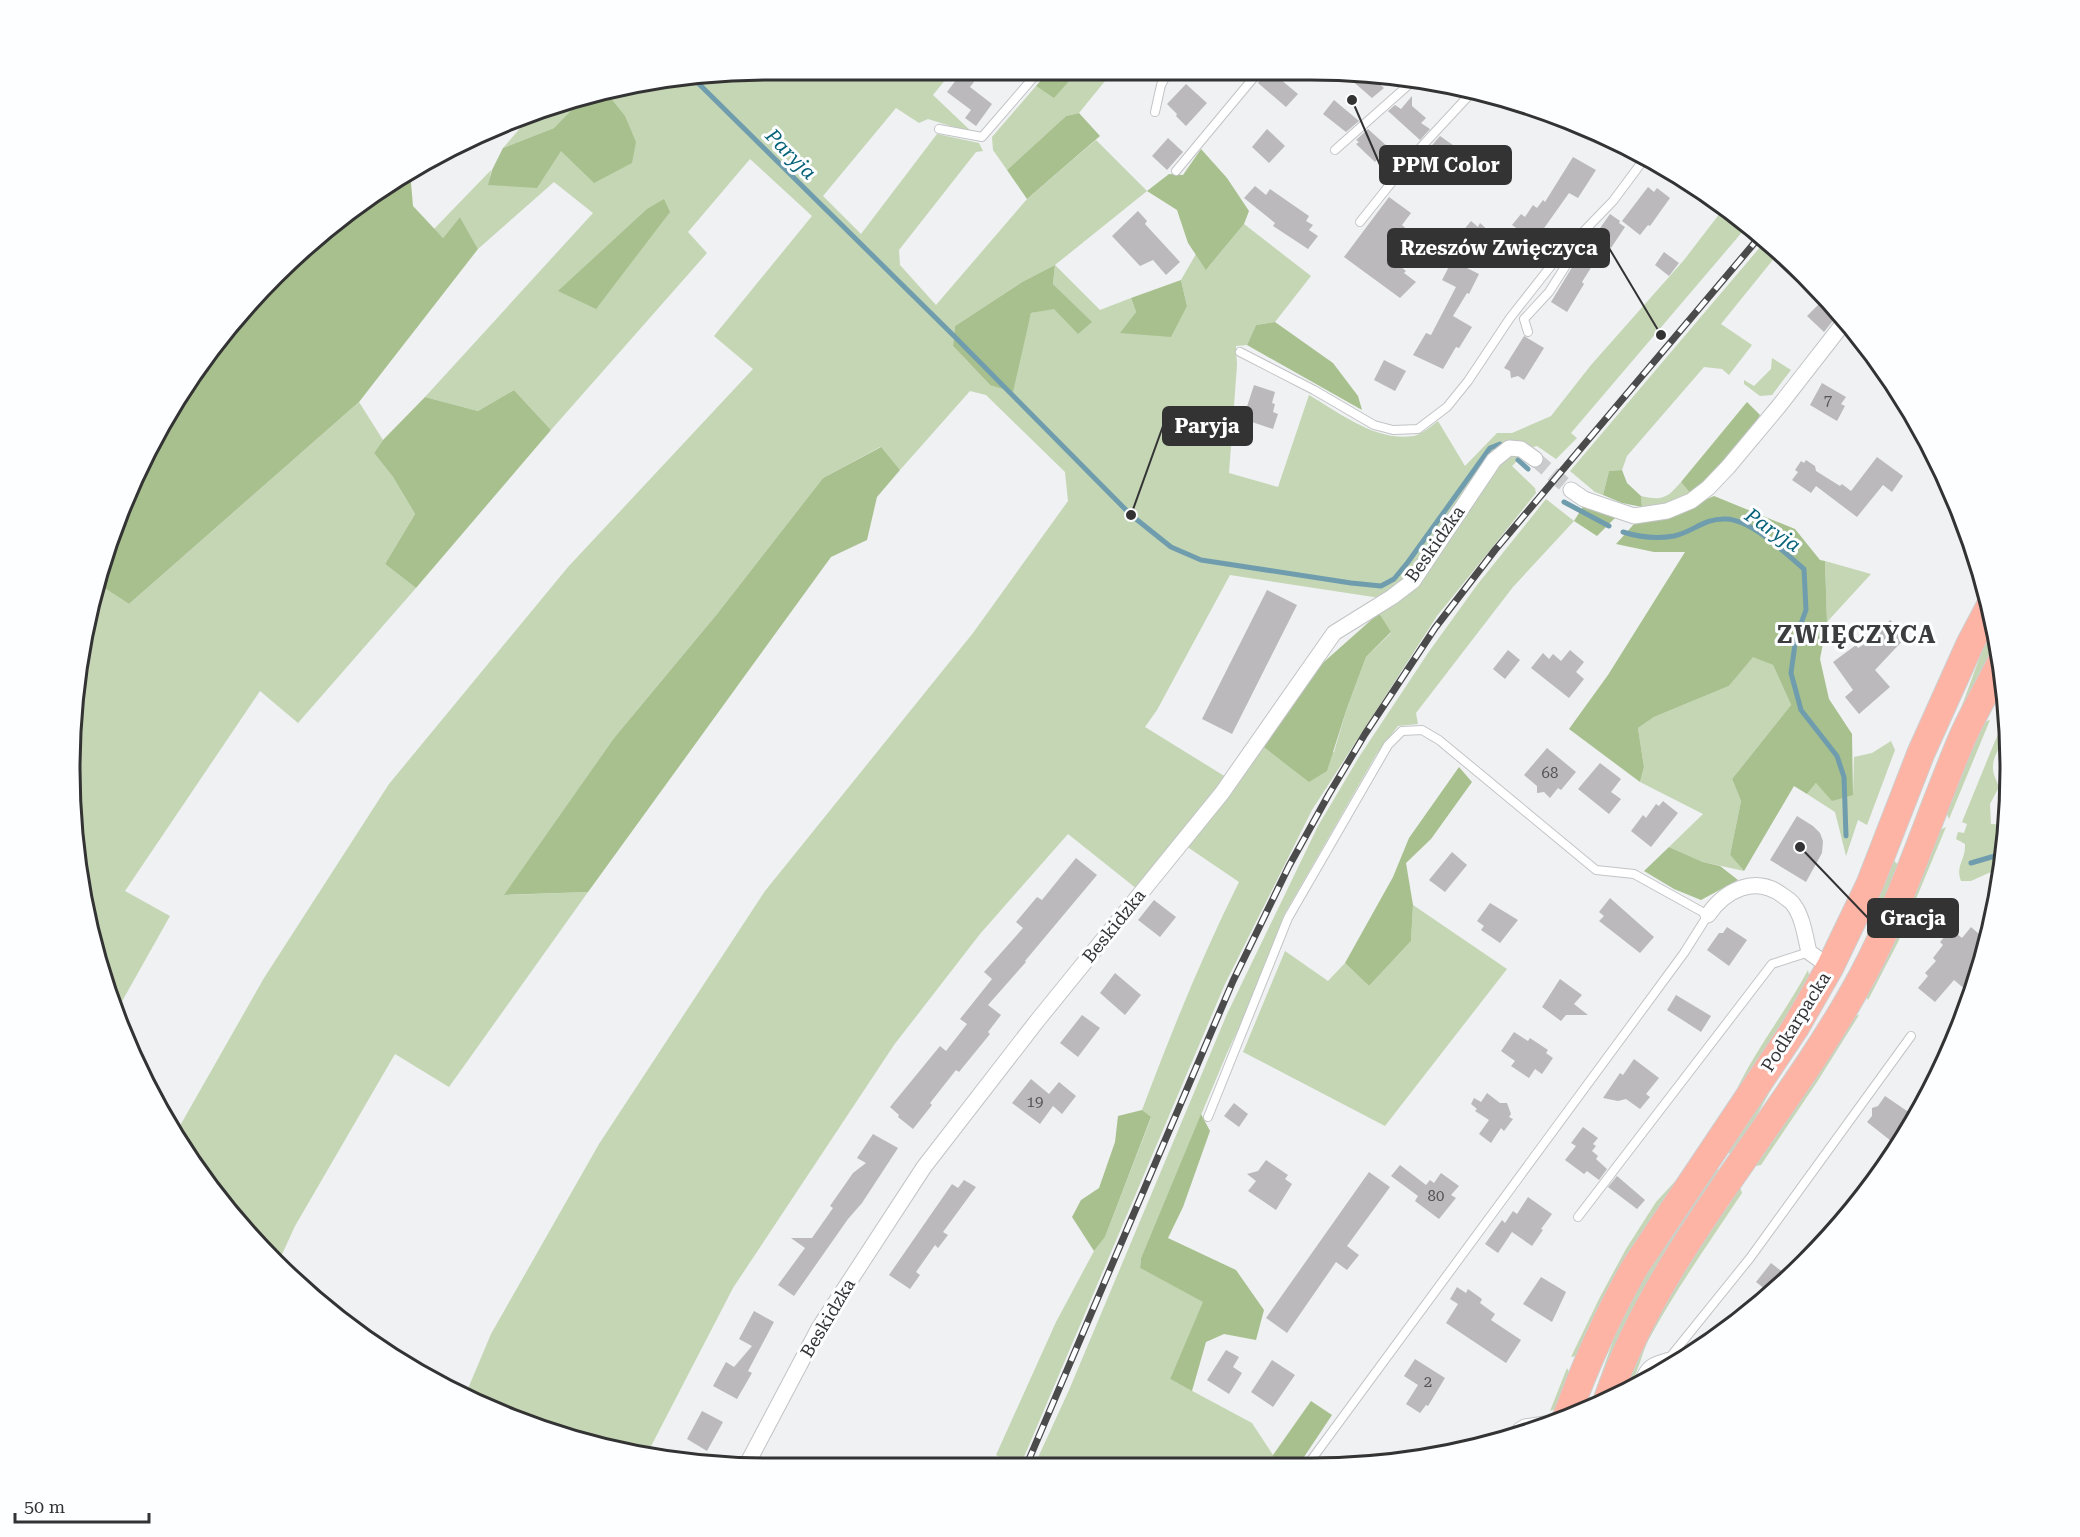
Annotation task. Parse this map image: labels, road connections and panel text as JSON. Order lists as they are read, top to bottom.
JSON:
{
  "streets": {
    "highway": ["Podkarpacka"],
    "street": ["Beskidzka"]
  },
  "districts": ["ZWIĘCZYCA"],
  "water": ["Paryja"],
  "places": [
    "PPM Color",
    "Rzeszów Zwięczyca",
    "Paryja",
    "Gracja"
  ],
  "house_numbers": [
    "7",
    "68",
    "19",
    "80",
    "2"
  ],
  "scale_bar": "50 m"
}
